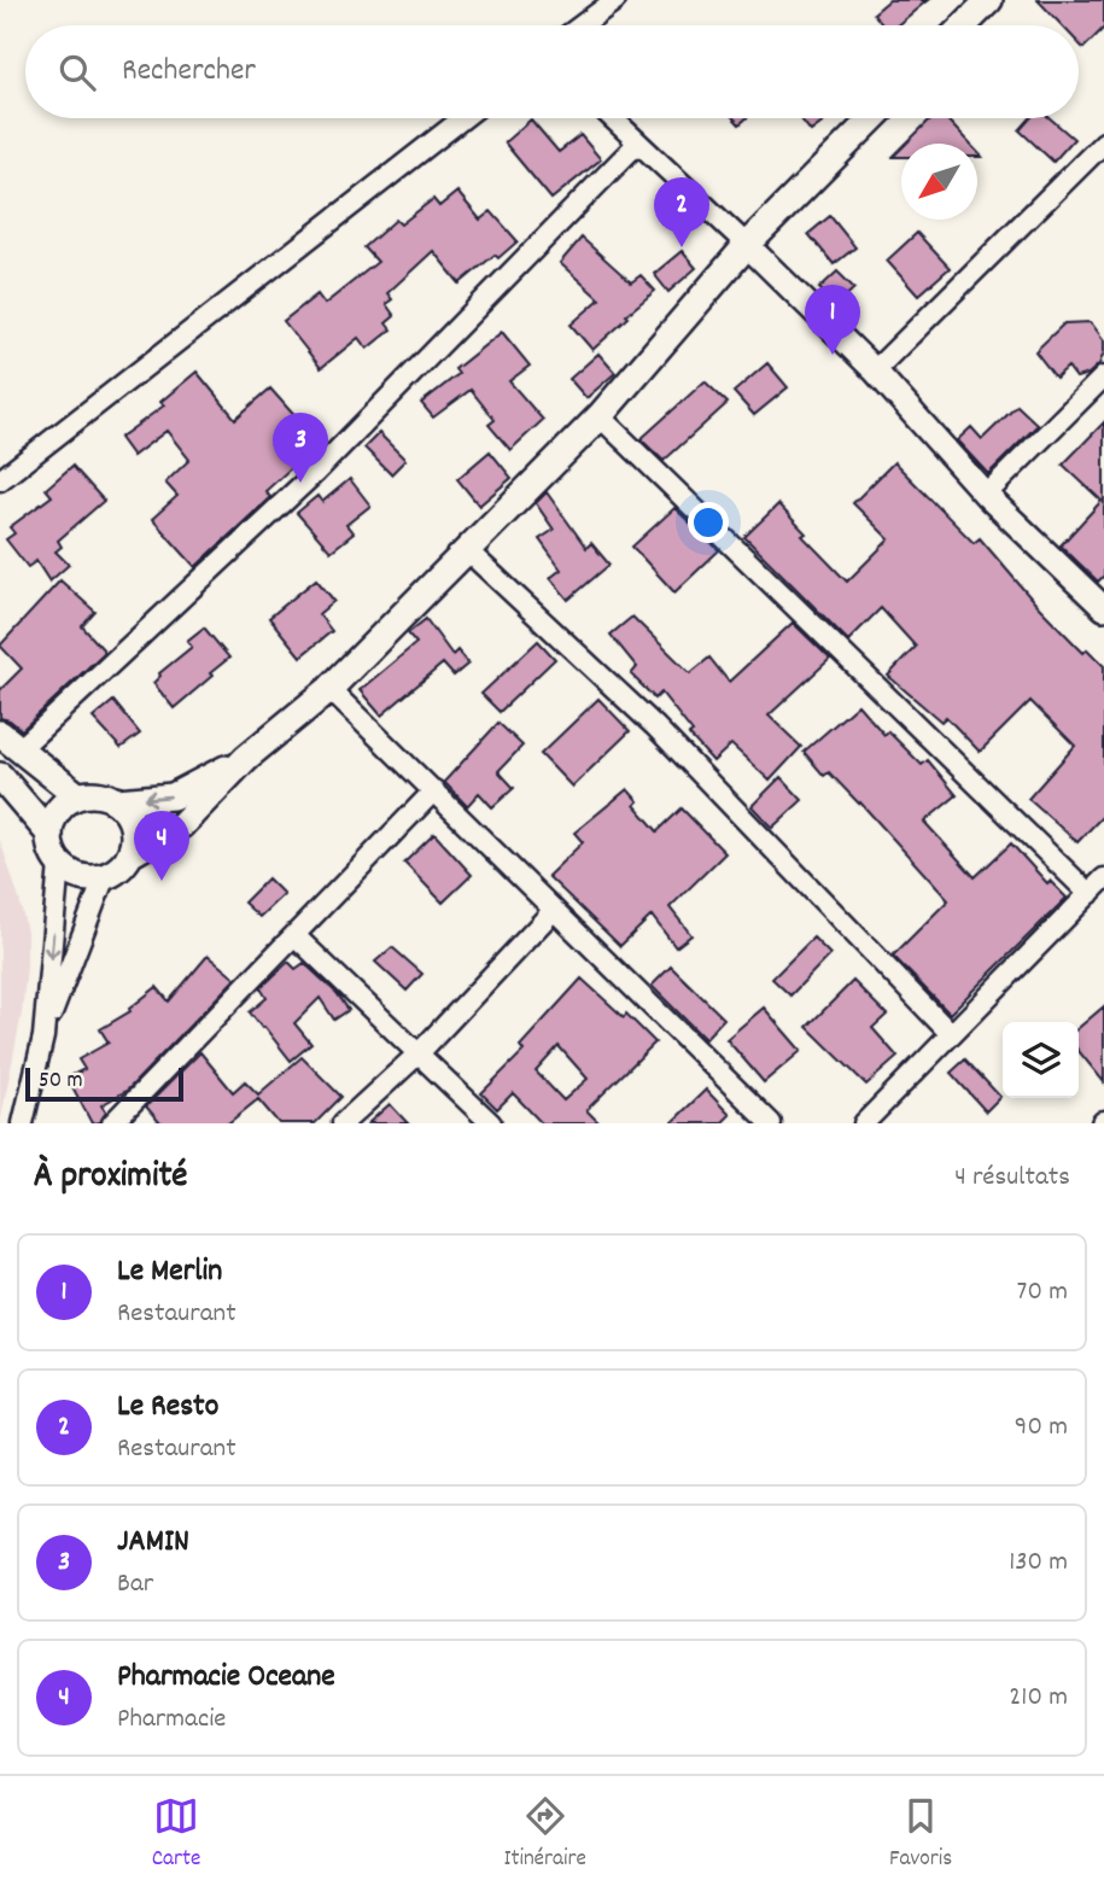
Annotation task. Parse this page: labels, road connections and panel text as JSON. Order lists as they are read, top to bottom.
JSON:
{
  "scale_bar": "50 m",
  "north": "bottom left",
  "page": {
    "search": "Rechercher",
    "pins": [
      "2",
      "1",
      "3",
      "4"
    ],
    "scale": "50 m",
    "heading": ["À proximité", "4 résultats"],
    "list": [
      {
        "mark": "1",
        "name": "Le Merlin",
        "note": "Restaurant",
        "value": "70 m"
      },
      {
        "mark": "2",
        "name": "Le Resto",
        "note": "Restaurant",
        "value": "90 m"
      },
      {
        "mark": "3",
        "name": "JAMIN",
        "note": "Bar",
        "value": "130 m"
      },
      {
        "mark": "4",
        "name": "Pharmacie Oceane",
        "note": "Pharmacie",
        "value": "210 m"
      }
    ],
    "nav": ["Carte", "Itinéraire", "Favoris"]
  }
}
